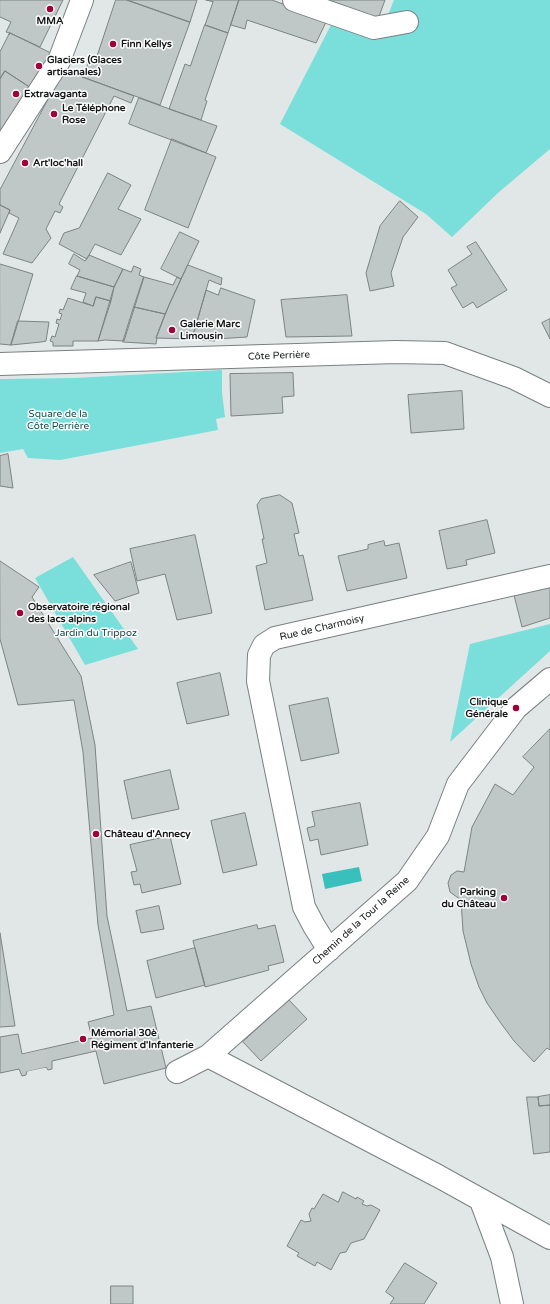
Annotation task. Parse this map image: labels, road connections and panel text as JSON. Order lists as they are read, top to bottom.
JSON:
{
  "streets": {
    "street": ["Côte Perrière", "Rue de Charmoisy", "Chemin de la Tour la Reine"]
  },
  "crossings": [
    ["Rue de Charmoisy", "Chemin de la Tour la Reine"]
  ],
  "parks": ["Square de la Côte Perrière", "Jardin du Trippoz"],
  "places": [
    "MMA",
    "Finn Kellys",
    "Glaciers (Glaces artisanales)",
    "Extravaganta",
    "Le Téléphone Rose",
    "Art'loc'hall",
    "Galerie Marc Limousin",
    "Observatoire régional des lacs alpins",
    "Clinique Générale",
    "Château d'Annecy",
    "Parking du Château",
    "Mémorial 30è Régiment d'Infanterie"
  ]
}
